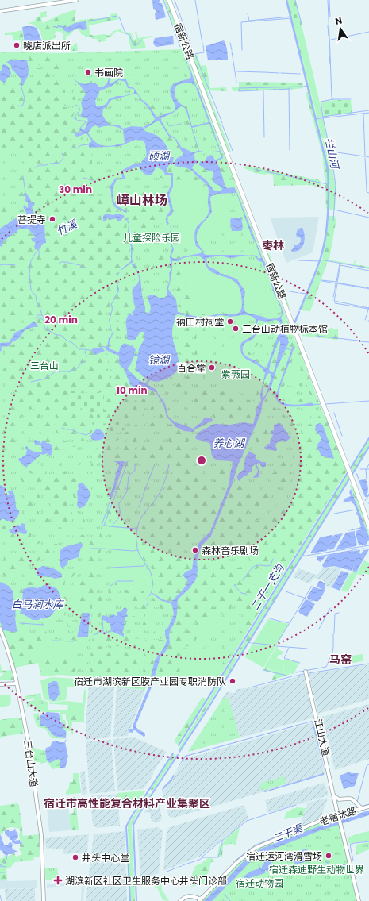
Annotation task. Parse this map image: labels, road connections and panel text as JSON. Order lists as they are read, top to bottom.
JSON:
{
  "streets": {
    "highway": ["宿新公路"],
    "main road": ["江山大道", "三台山大道", "老宿沭路"]
  },
  "districts": [
    "嶂山林场",
    "枣林",
    "马窑",
    "宿迁市高性能复合材料产业集聚区"
  ],
  "water": [
    "拦山河",
    "硕湖",
    "竹溪",
    "镜湖",
    "养心湖",
    "二干一支沟",
    "白马涧水库",
    "二干渠"
  ],
  "parks": [
    "儿童探险乐园",
    "三台山",
    "紫薇园",
    "宿迁森迪野生动物世界",
    "宿迁动物园"
  ],
  "places": {
    "other": [
      "晓店派出所",
      "书画院",
      "菩提寺",
      "衲田村祠堂",
      "三台山动植物标本馆",
      "百合堂",
      "森林音乐剧场",
      "宿迁市湖滨新区膜产业园专职消防队",
      "宿迁运河湾滑雪场",
      "井头中心堂"
    ],
    "health": ["湖滨新区社区卫生服务中心井头门诊部"]
  },
  "north": "top",
  "rings": ["30 min", "20 min", "10 min"]
}
